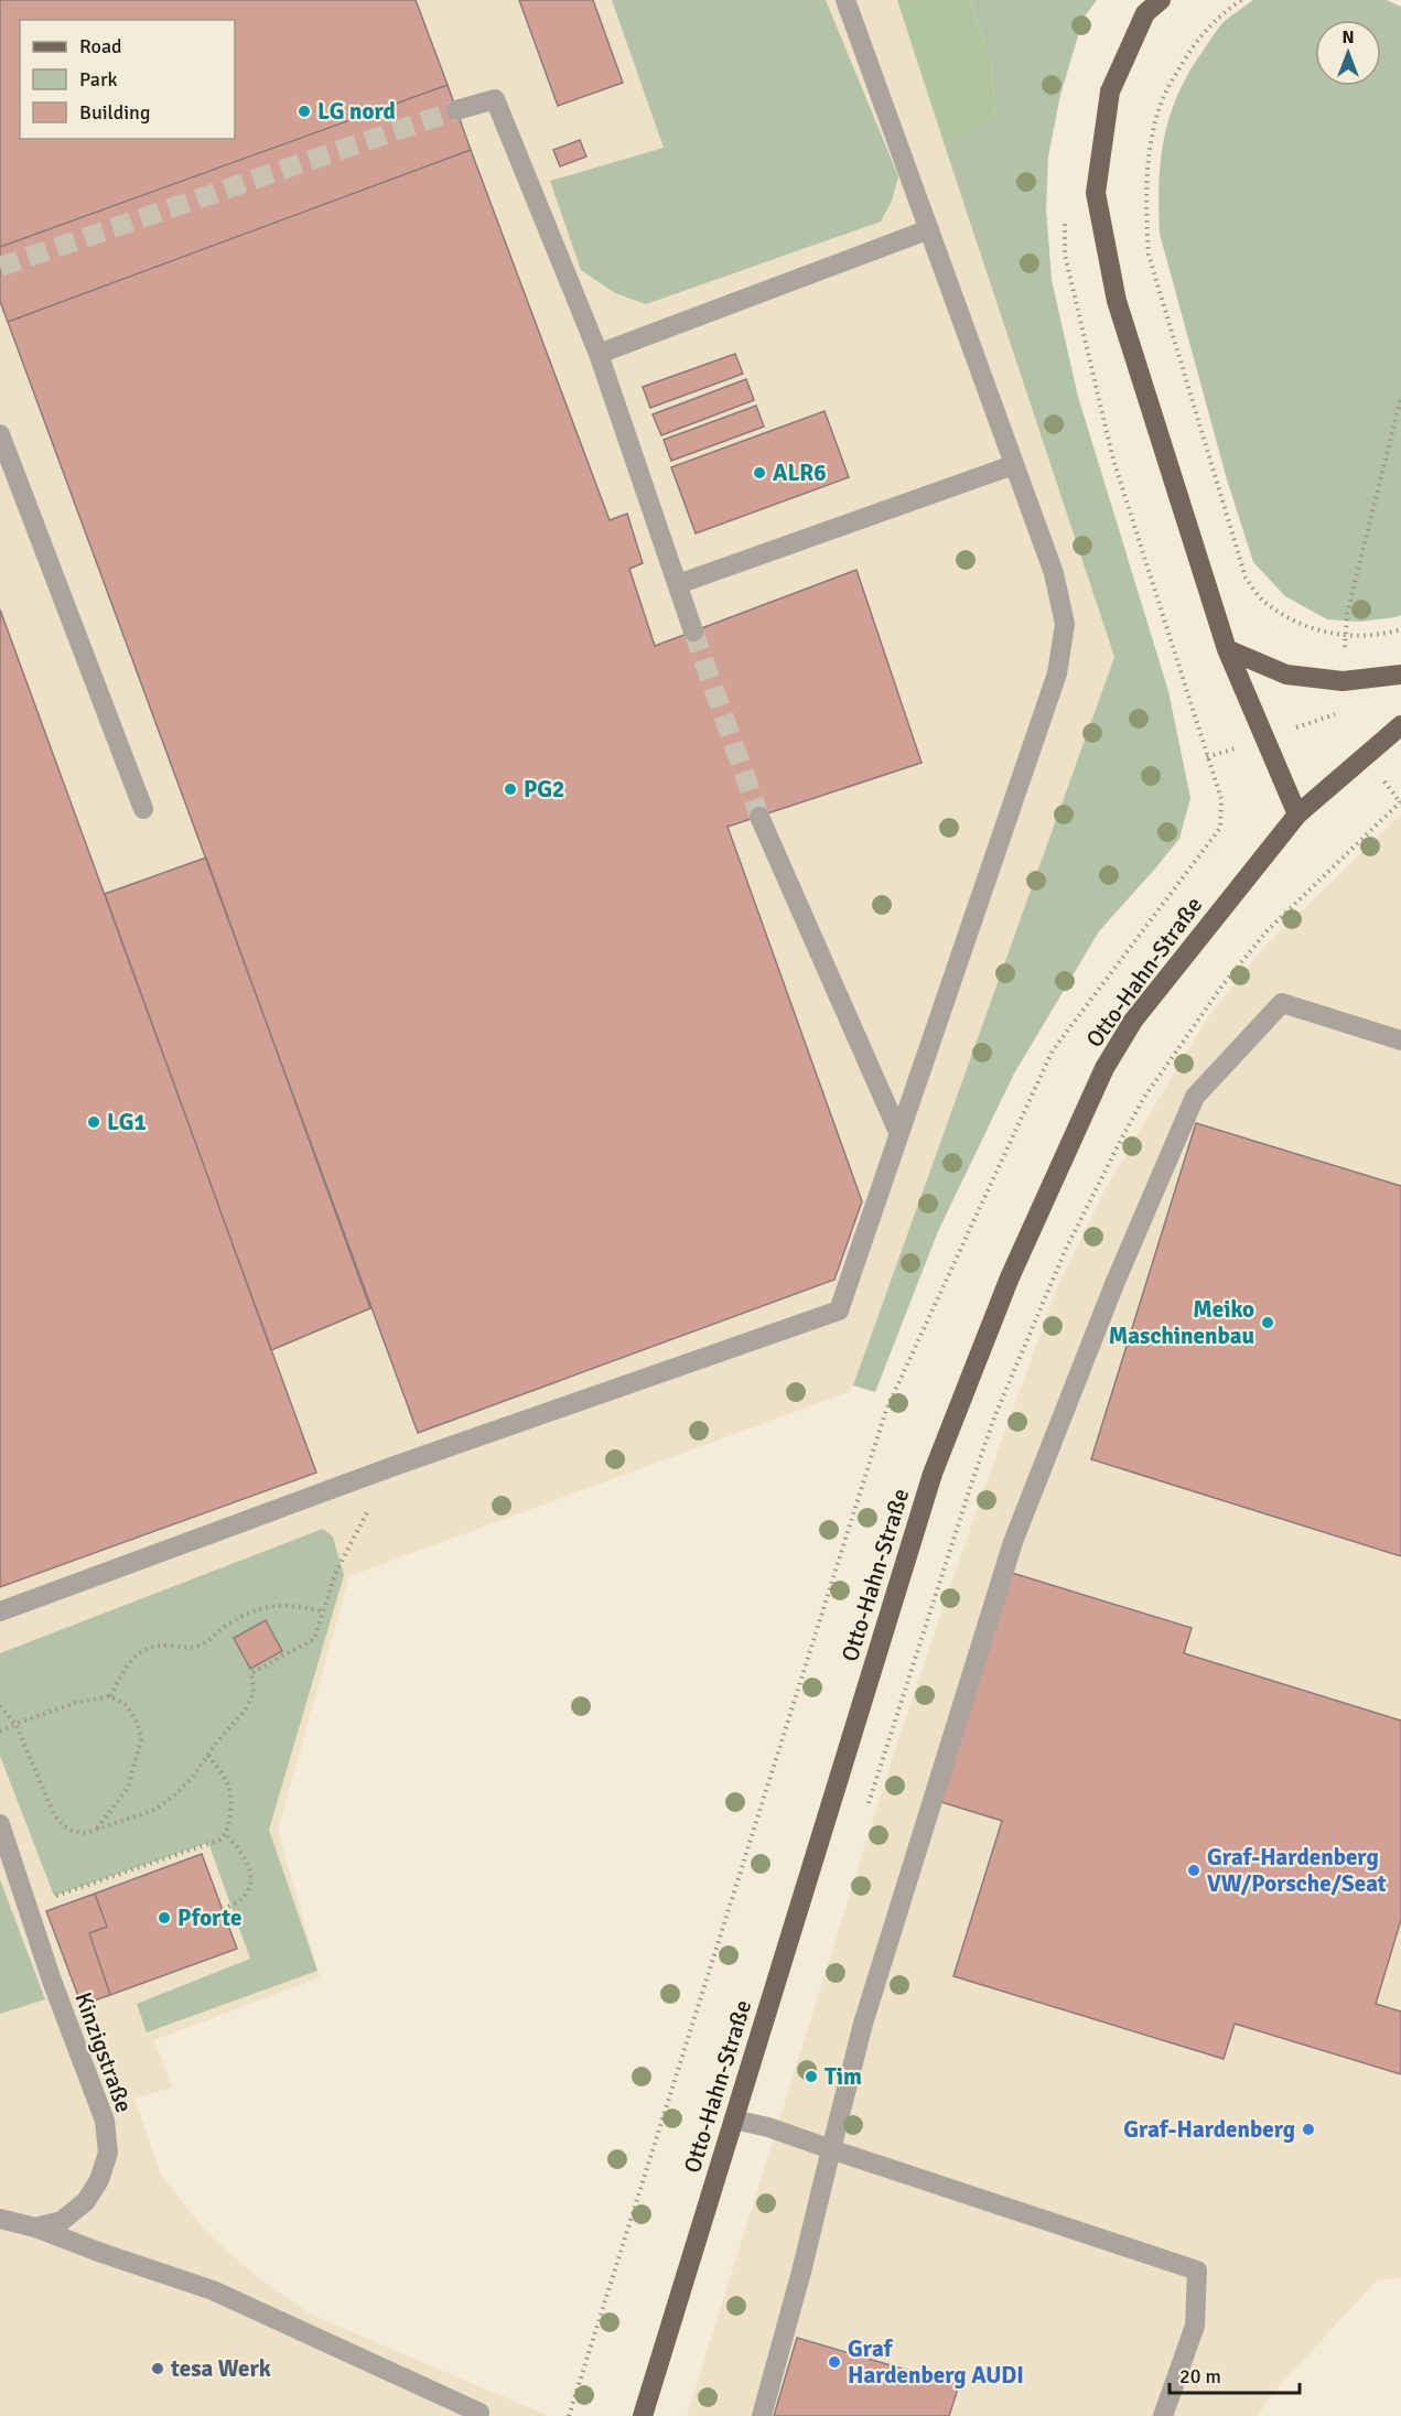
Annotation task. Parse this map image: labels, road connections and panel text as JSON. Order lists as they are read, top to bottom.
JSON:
{
  "streets": {
    "main road": ["Otto-Hahn-Straße"],
    "street": ["Kinzigstraße"]
  },
  "places": [
    "LG nord",
    "ALR6",
    "PG2",
    "LG1",
    "Meiko Maschinenbau",
    "Graf-Hardenberg VW/Porsche/Seat",
    "Pforte",
    "Tim",
    "Graf-Hardenberg",
    "Graf Hardenberg AUDI",
    "tesa Werk"
  ],
  "legend": ["Road", "Park", "Building"],
  "scale_bar": "20 m",
  "north": "top"
}
